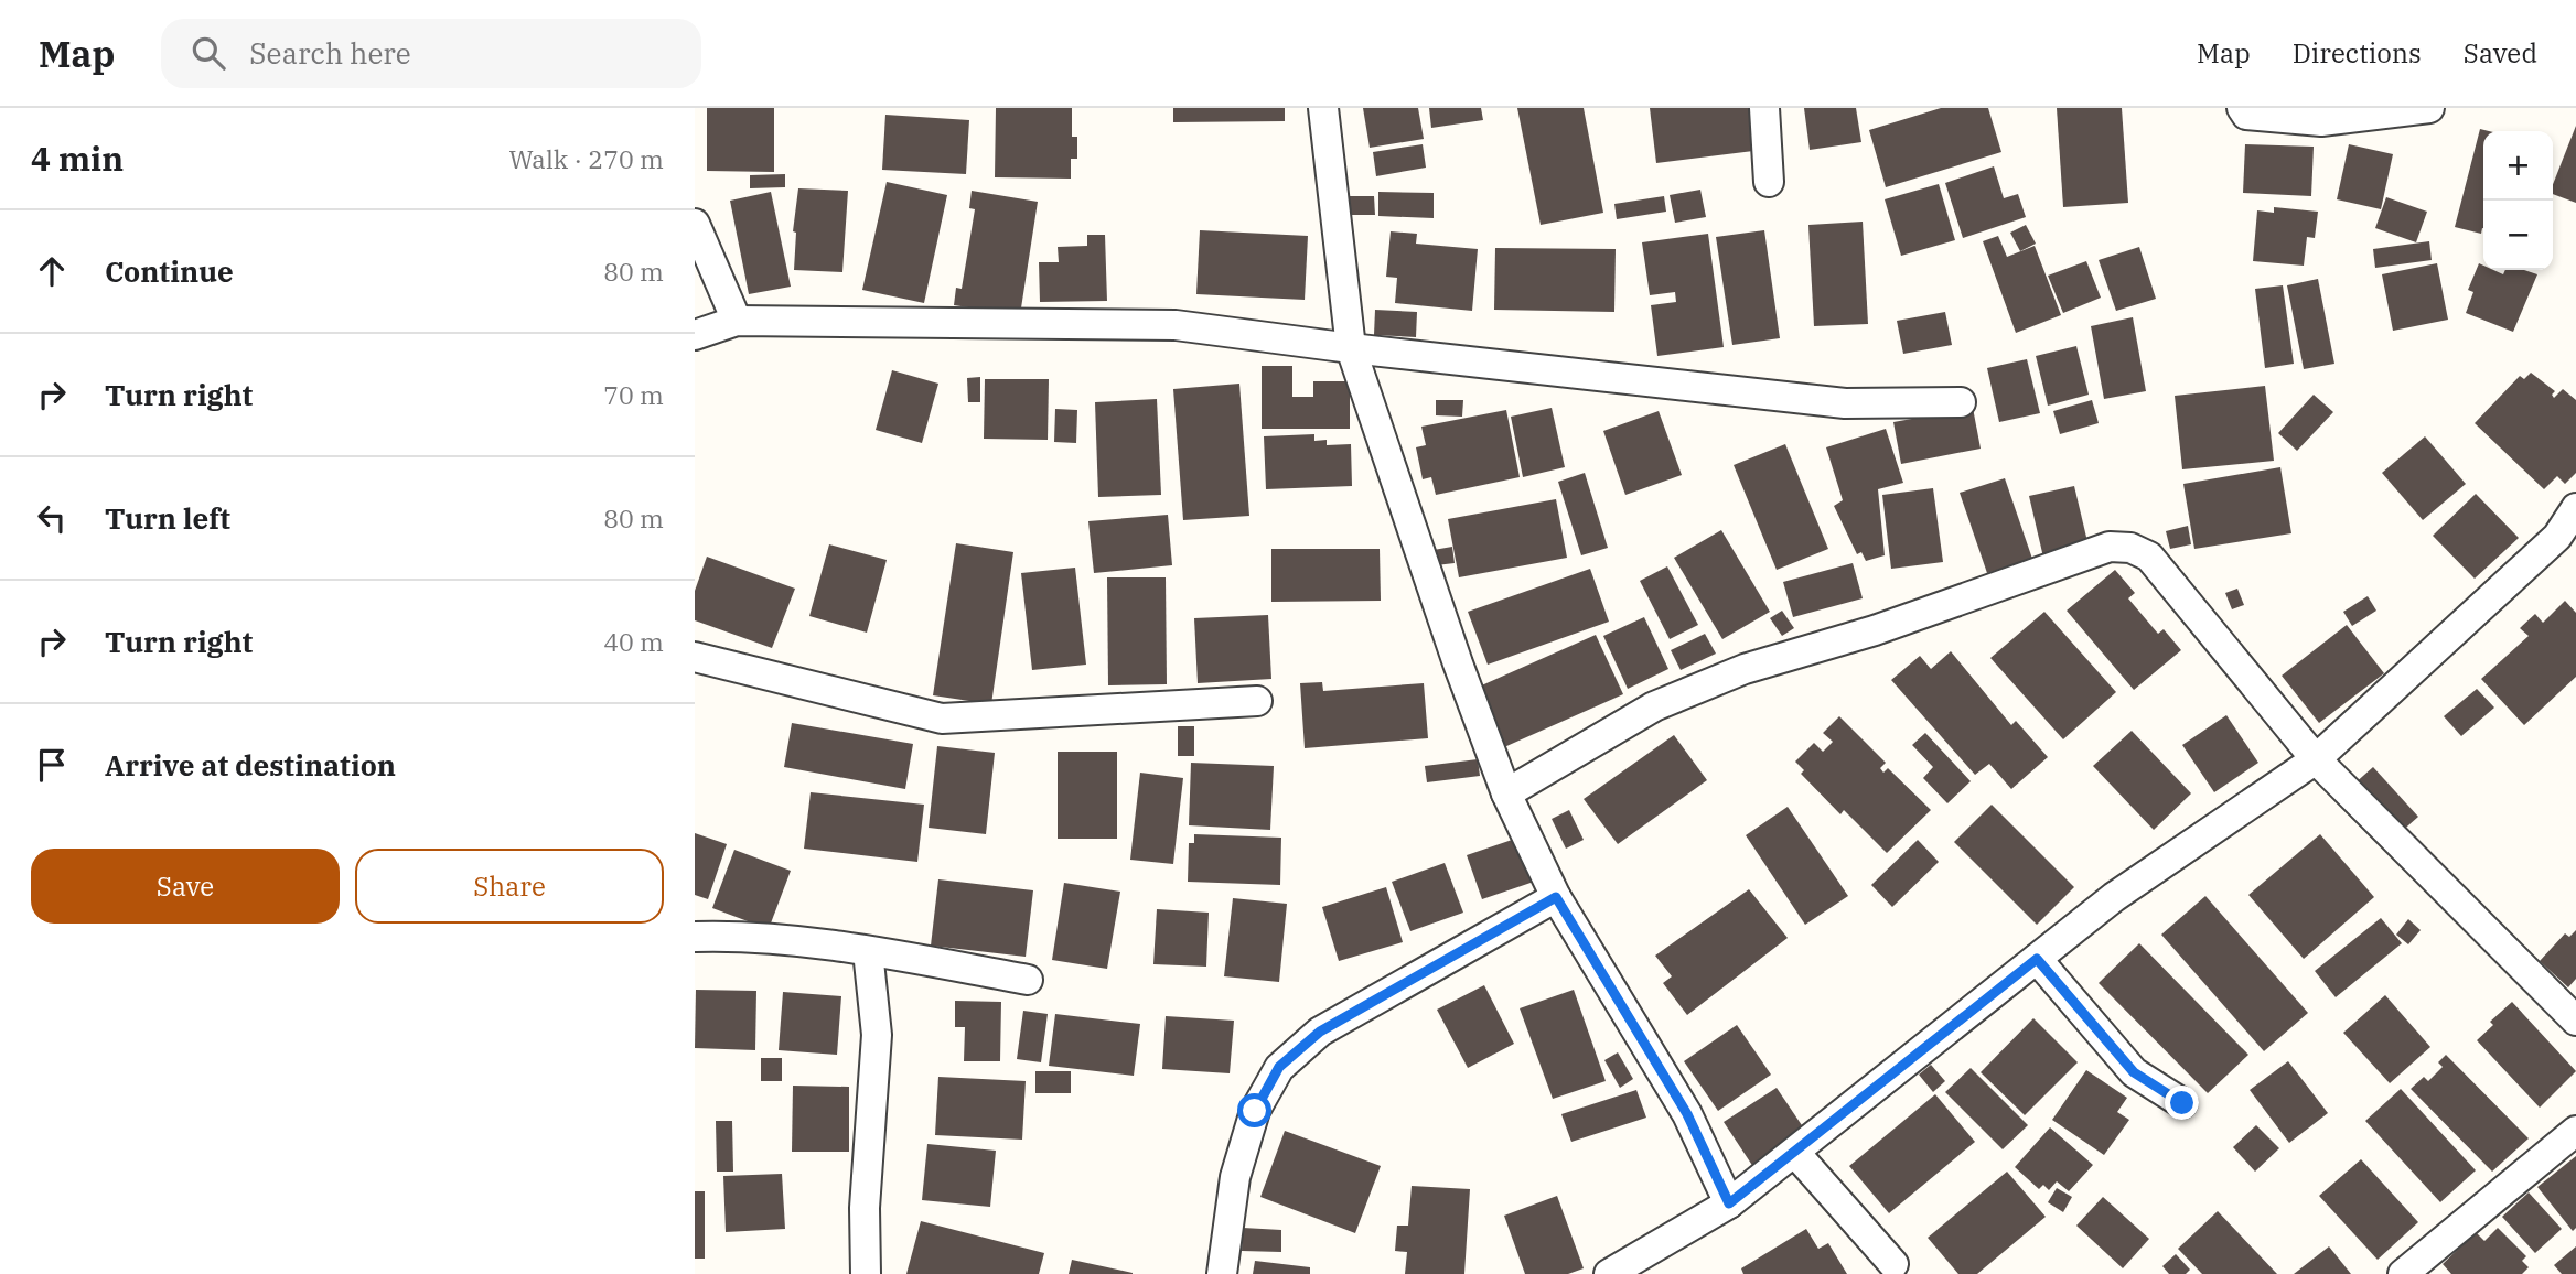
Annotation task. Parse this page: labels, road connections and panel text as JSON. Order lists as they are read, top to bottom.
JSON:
{
  "page": {
    "header": "Map",
    "search": "Search here",
    "nav": ["Map", "Directions", "Saved"],
    "heading": ["4 min", "Walk · 270 m"],
    "map_buttons": ["+", "−"],
    "list": [
      ["Continue", "80 m"],
      ["Turn right", "70 m"],
      ["Turn left", "80 m"],
      ["Turn right", "40 m"],
      "Arrive at destination"
    ],
    "buttons": ["Save", "Share"]
  }
}
